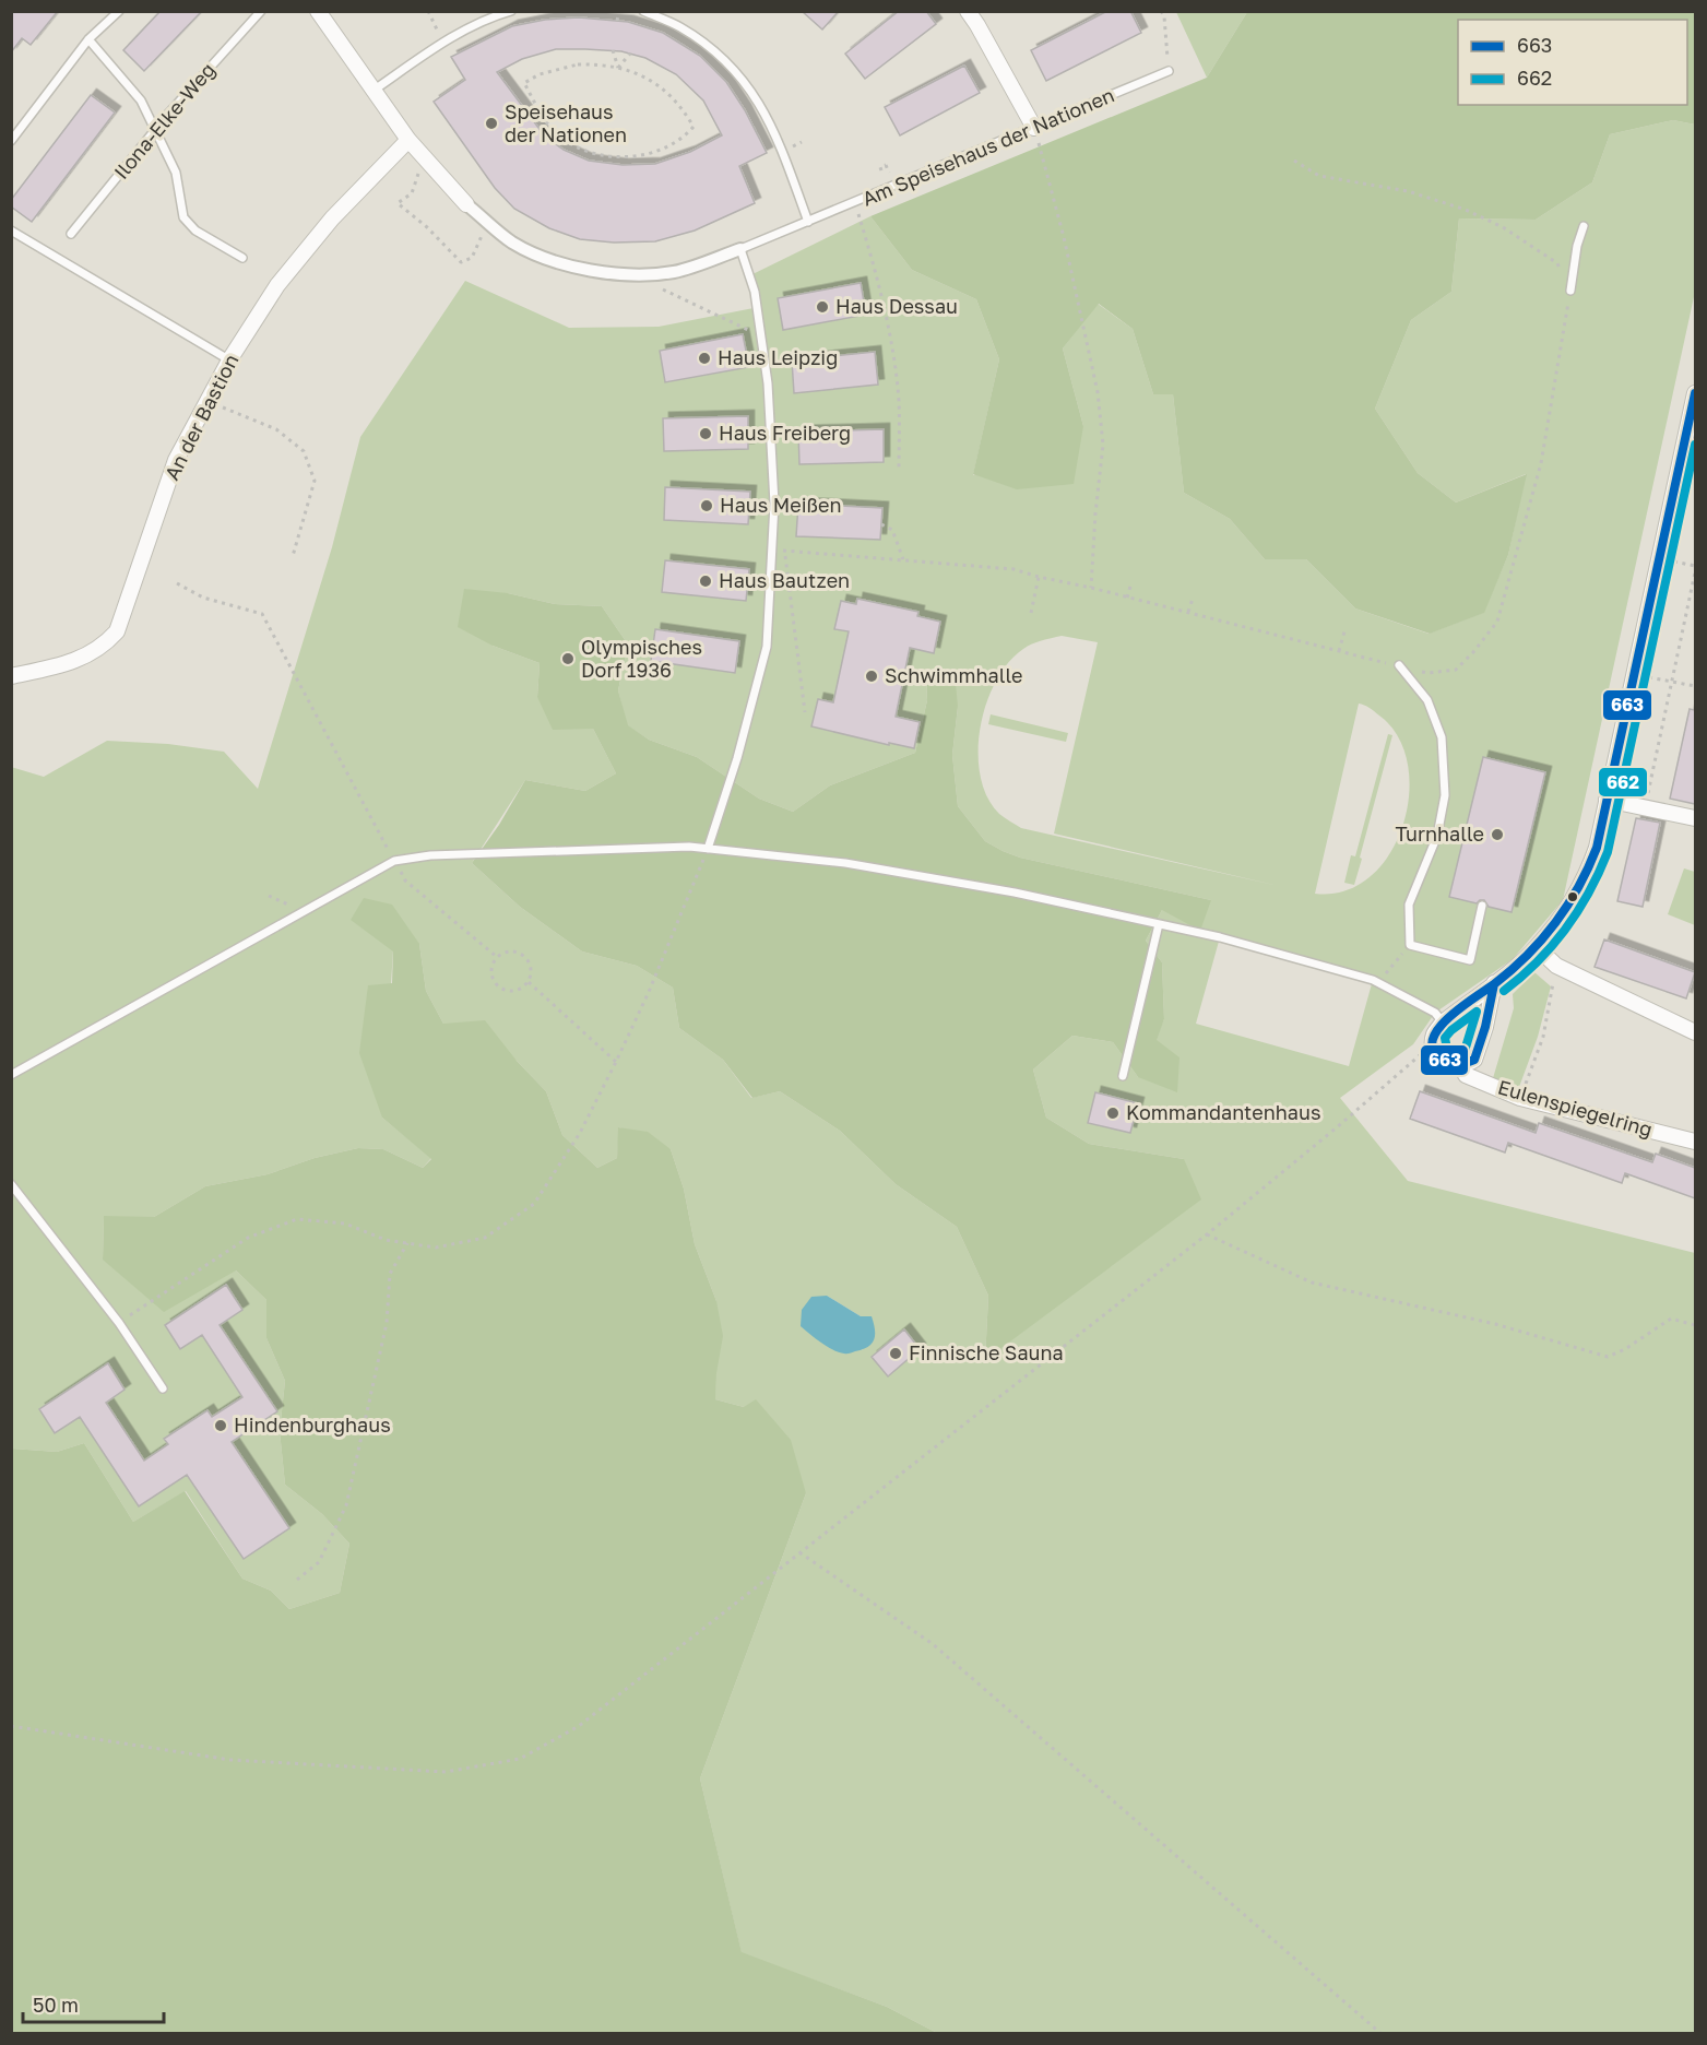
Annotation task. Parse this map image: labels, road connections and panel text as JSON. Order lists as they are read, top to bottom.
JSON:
{
  "streets": {
    "street": ["Am Speisehaus der Nationen", "An der Bastion", "Eulenspiegelring"],
    "lane": ["Ilona-Elke-Weg"]
  },
  "crossings": [
    ["Am Speisehaus der Nationen", "An der Bastion"]
  ],
  "places": [
    "Speisehaus der Nationen",
    "Haus Dessau",
    "Haus Leipzig",
    "Haus Freiberg",
    "Haus Meißen",
    "Haus Bautzen",
    "Olympisches Dorf 1936",
    "Schwimmhalle",
    "Turnhalle",
    "Kommandantenhaus",
    "Finnische Sauna",
    "Hindenburghaus"
  ],
  "lines": ["transit line 663", "transit line 662"],
  "legend": ["663", "662"],
  "scale_bar": "50 m"
}
